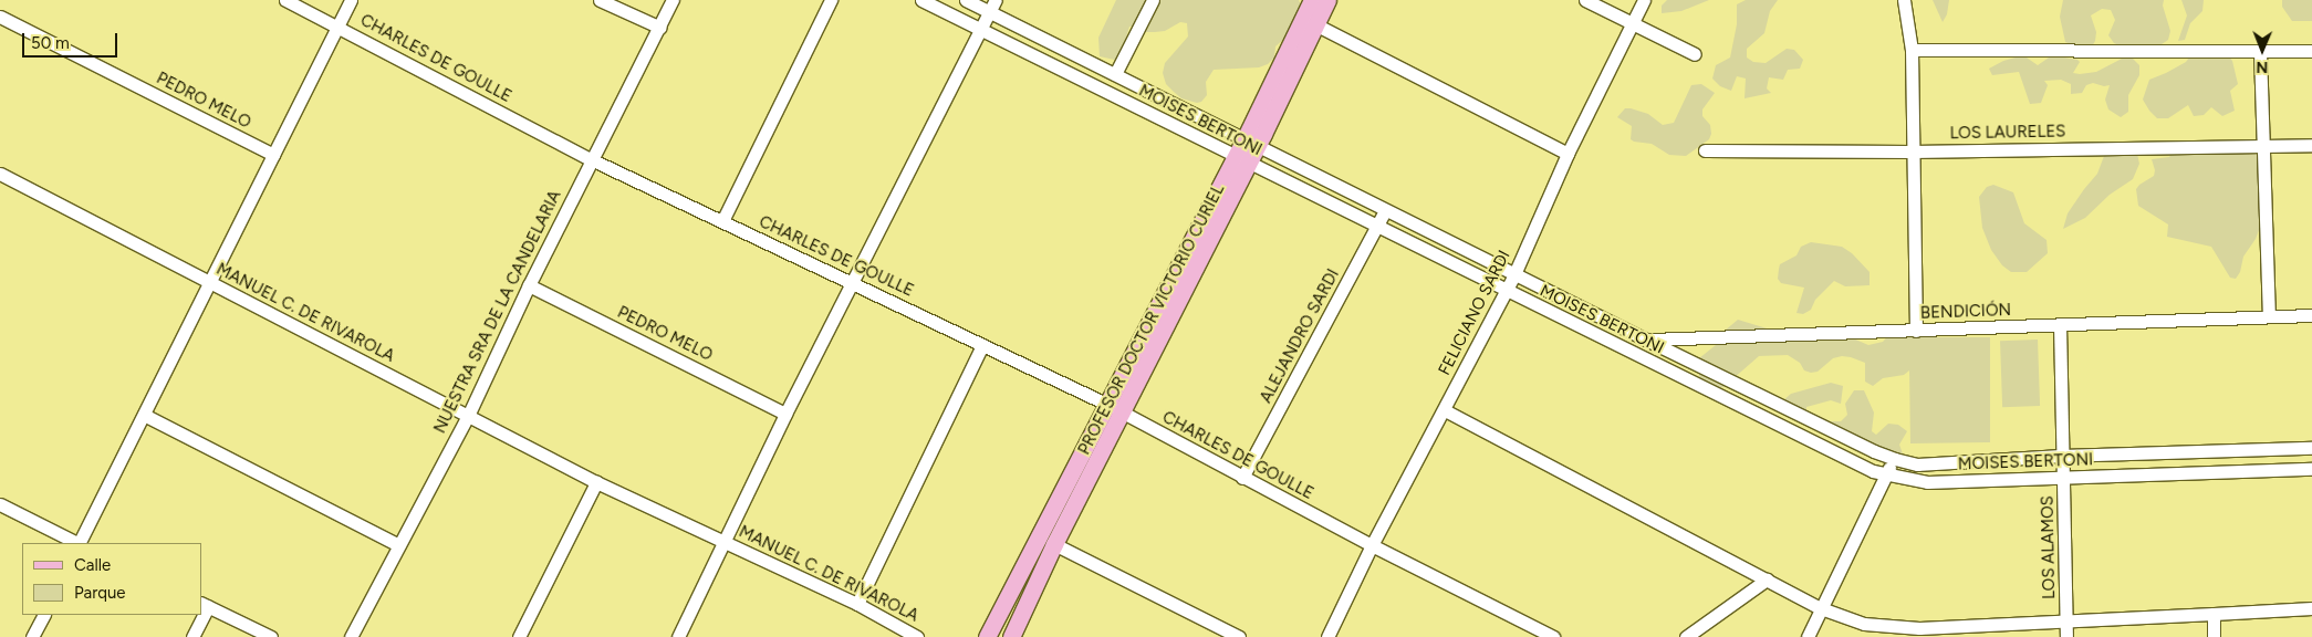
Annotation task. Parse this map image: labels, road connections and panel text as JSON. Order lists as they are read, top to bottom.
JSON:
{
  "streets": {
    "main road": ["PROFESOR DOCTOR VICTORIO CURIEL"],
    "street": [
      "CHARLES DE GOULLE",
      "PEDRO MELO",
      "MOISES BERTONI",
      "LOS LAURELES",
      "NUESTRA SRA DE LA CANDELARIA",
      "BENDICIÓN",
      "MANUEL C. DE RIVAROLA",
      "FELICIANO SARDI",
      "ALEJANDRO SARDI",
      "LOS ALAMOS"
    ]
  },
  "crossings": [
    ["CHARLES DE GOULLE", "NUESTRA SRA DE LA CANDELARIA"],
    ["CHARLES DE GOULLE", "FELICIANO SARDI"],
    ["CHARLES DE GOULLE", "PROFESOR DOCTOR VICTORIO CURIEL"],
    ["CHARLES DE GOULLE", "ALEJANDRO SARDI"],
    ["PEDRO MELO", "NUESTRA SRA DE LA CANDELARIA"],
    ["MOISES BERTONI", "BENDICIÓN"],
    ["MOISES BERTONI", "FELICIANO SARDI"],
    ["MOISES BERTONI", "PROFESOR DOCTOR VICTORIO CURIEL"],
    ["MOISES BERTONI", "ALEJANDRO SARDI"],
    ["MOISES BERTONI", "LOS ALAMOS"],
    ["NUESTRA SRA DE LA CANDELARIA", "MANUEL C. DE RIVAROLA"],
    ["BENDICIÓN", "LOS ALAMOS"]
  ],
  "legend": ["Calle", "Parque"],
  "scale_bar": "50 m",
  "north": "bottom"
}
